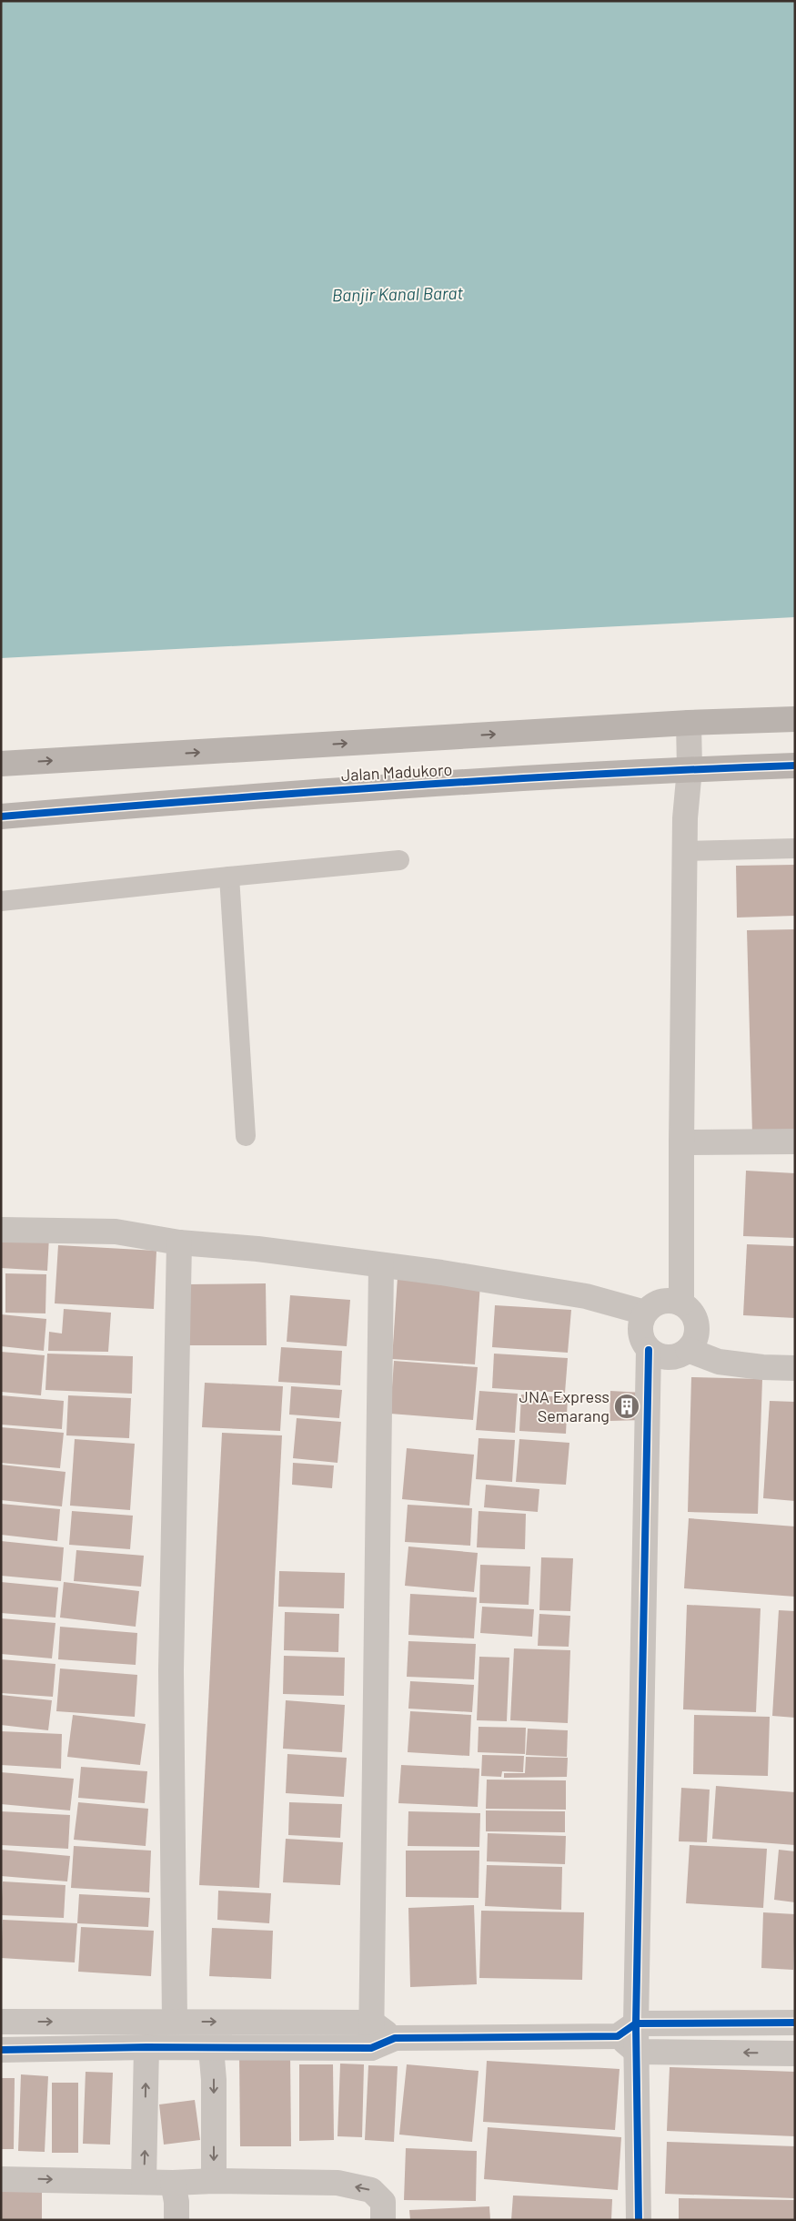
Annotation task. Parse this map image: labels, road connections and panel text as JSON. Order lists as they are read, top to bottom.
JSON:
{
  "streets": {
    "street": ["Jalan Madukoro"]
  },
  "water": ["Banjir Kanal Barat"],
  "places": {
    "building": ["JNA Express Semarang"]
  }
}
